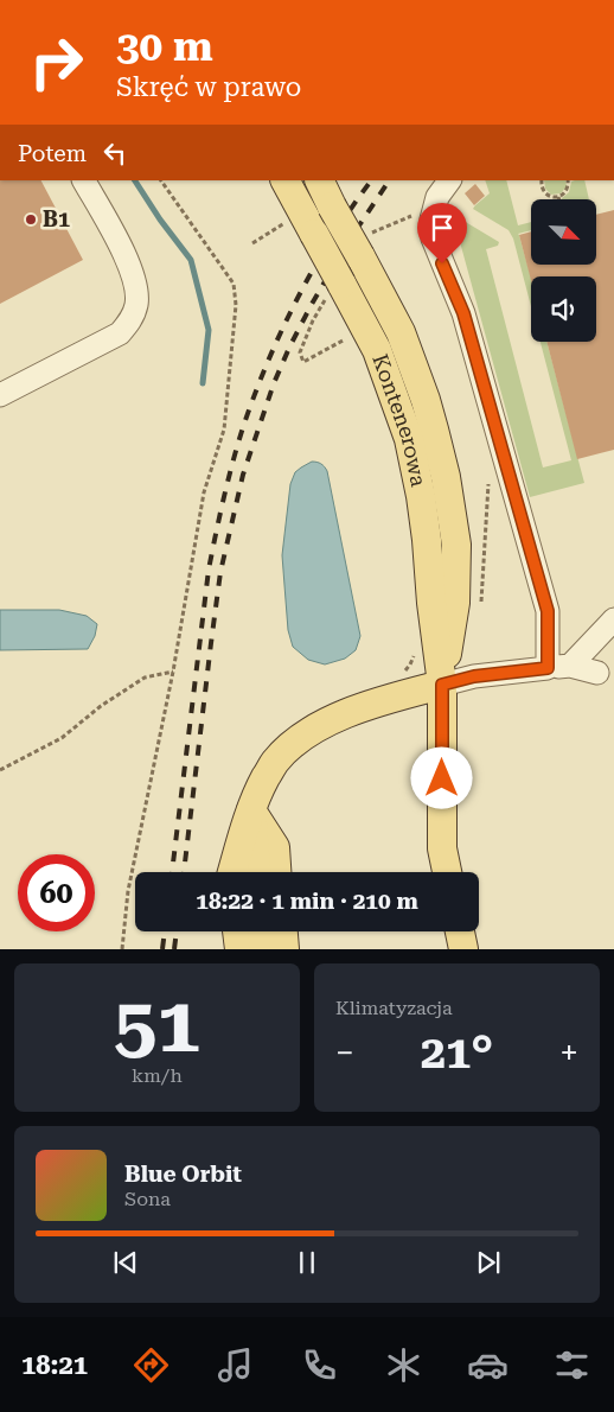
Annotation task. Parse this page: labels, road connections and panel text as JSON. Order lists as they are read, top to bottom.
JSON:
{
  "streets": {
    "main road": ["Kontenerowa"]
  },
  "places": ["B1"],
  "north": "bottom right",
  "page": {
    "turn": ["30 m", "Skręć w prawo"],
    "then": "Potem",
    "limit": "60",
    "trip": "18:22 · 1 min · 210 m",
    "tile": [
      ["51", "km/h"],
      "Klimatyzacja"
    ],
    "heat": ["−", "21°", "+"],
    "song": ["Blue Orbit", "Sona"],
    "tabs": "18:21"
  }
}
